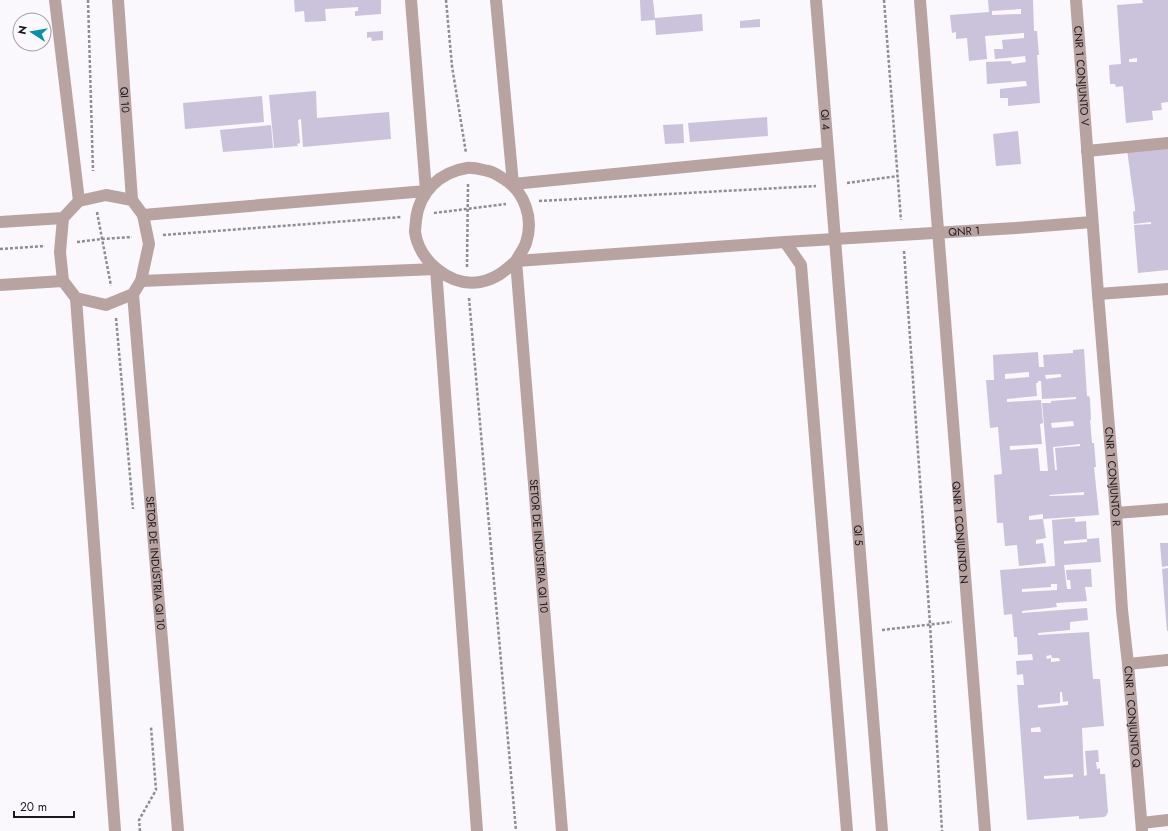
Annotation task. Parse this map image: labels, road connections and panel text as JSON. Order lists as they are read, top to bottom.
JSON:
{
  "streets": {
    "street": [
      "CNR 1 CONJUNTO V",
      "QI 10",
      "QI 4",
      "QNR 1",
      "CNR 1 CONJUNTO R",
      "QNR 1 CONJUNTO N",
      "QI 5",
      "SETOR DE INDÚSTRIA QI 10",
      "CNR 1 CONJUNTO Q"
    ]
  },
  "crossings": [
    ["QI 4", "QNR 1"],
    ["QI 4", "QI 5"],
    ["QNR 1", "QNR 1 CONJUNTO N"],
    ["QNR 1", "QI 5"],
    ["QNR 1", "SETOR DE INDÚSTRIA QI 10"],
    ["CNR 1 CONJUNTO R", "CNR 1 CONJUNTO Q"]
  ],
  "scale_bar": "20 m",
  "north": "left"
}
